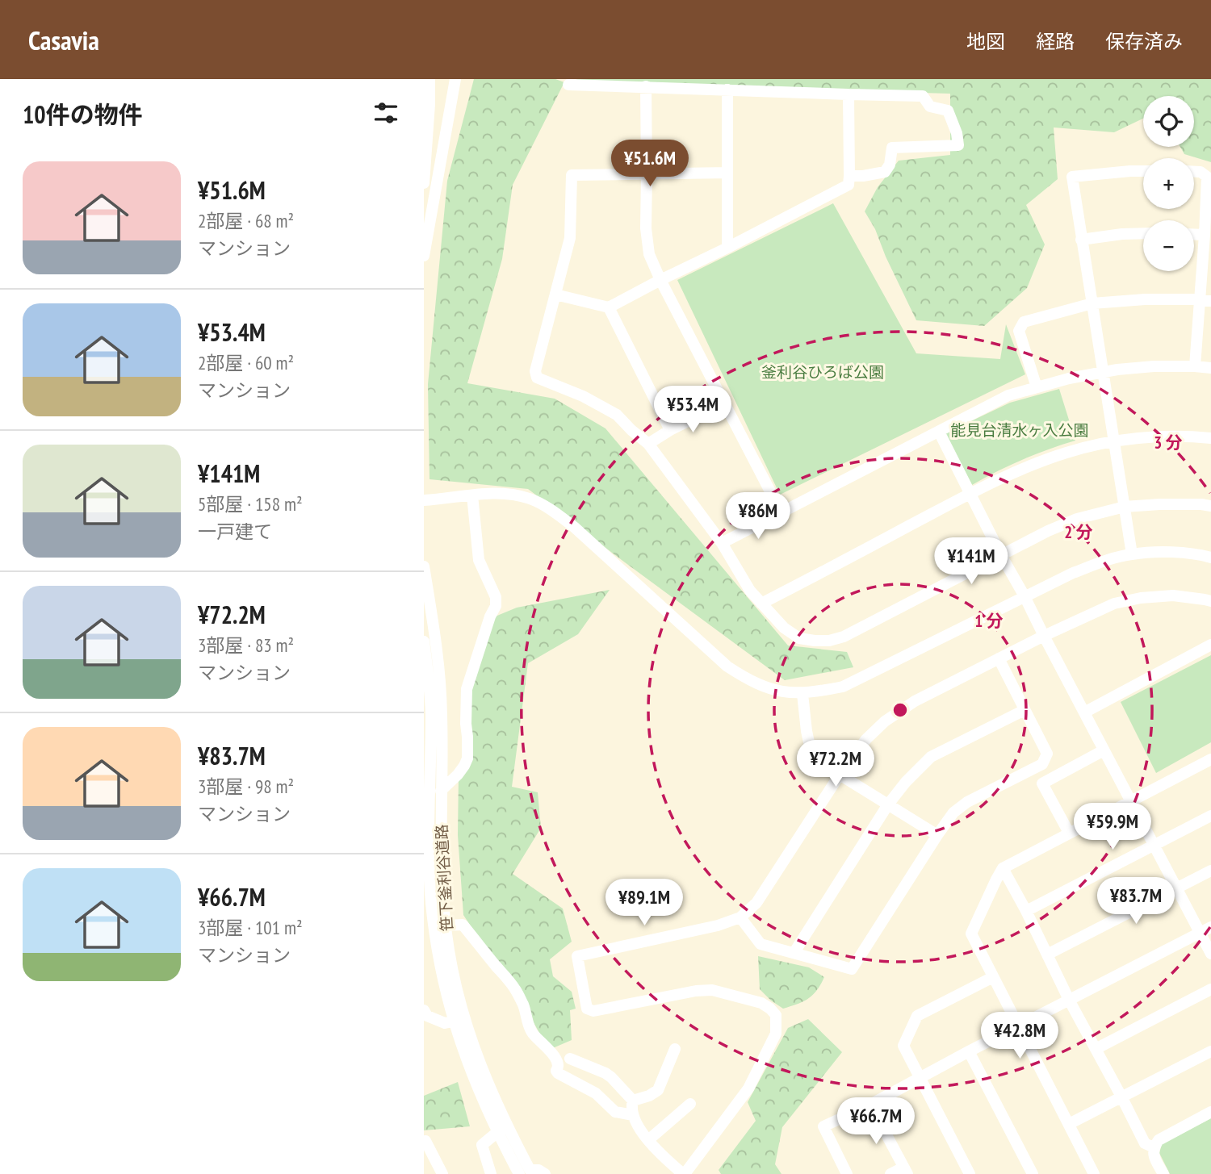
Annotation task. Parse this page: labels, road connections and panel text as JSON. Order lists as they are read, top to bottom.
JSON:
{
  "streets": {
    "street": ["笹下釜利谷道路"]
  },
  "parks": ["釜利谷ひろば公園", "能見台清水ヶ入公園"],
  "page": {
    "header": "Casavia",
    "nav": ["地図", "経路", "保存済み"],
    "heading": "10件の物件",
    "map_buttons": ["+", "−"],
    "price": [
      "¥51.6M",
      "¥53.4M",
      "¥86M",
      "¥141M",
      "¥72.2M",
      "¥59.9M",
      "¥83.7M",
      "¥89.1M",
      "¥42.8M",
      "¥66.7M"
    ],
    "list": [
      {
        "name": "¥51.6M",
        "note": "2部屋 · 68 m² · マンション"
      },
      {
        "name": "¥53.4M",
        "note": "2部屋 · 60 m² · マンション"
      },
      {
        "name": "¥141M",
        "note": "5部屋 · 158 m² · 一戸建て"
      },
      {
        "name": "¥72.2M",
        "note": "3部屋 · 83 m² · マンション"
      },
      {
        "name": "¥83.7M",
        "note": "3部屋 · 98 m² · マンション"
      },
      {
        "name": "¥66.7M",
        "note": "3部屋 · 101 m² · マンション"
      }
    ]
  },
  "rings": ["3 分", "2 分", "1 分"]
}
